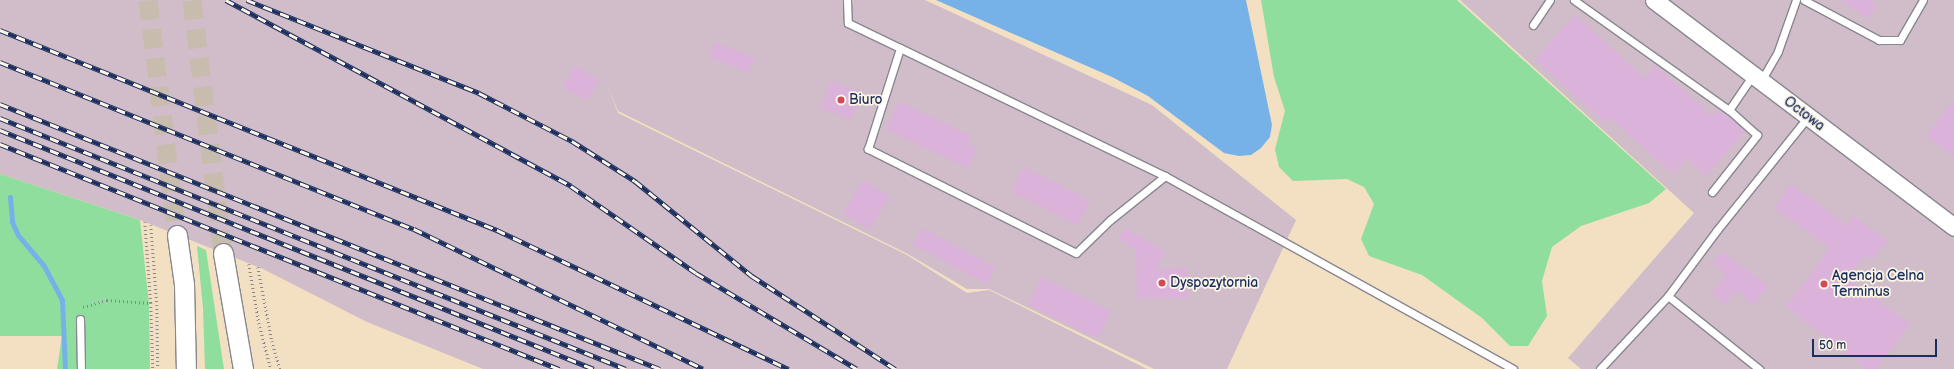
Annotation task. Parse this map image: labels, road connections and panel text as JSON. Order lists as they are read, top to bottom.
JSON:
{
  "streets": {
    "street": ["Octowa"]
  },
  "places": ["Biuro", "Dyspozytornia", "Agencja Celna Terminus"],
  "scale_bar": "50 m"
}
